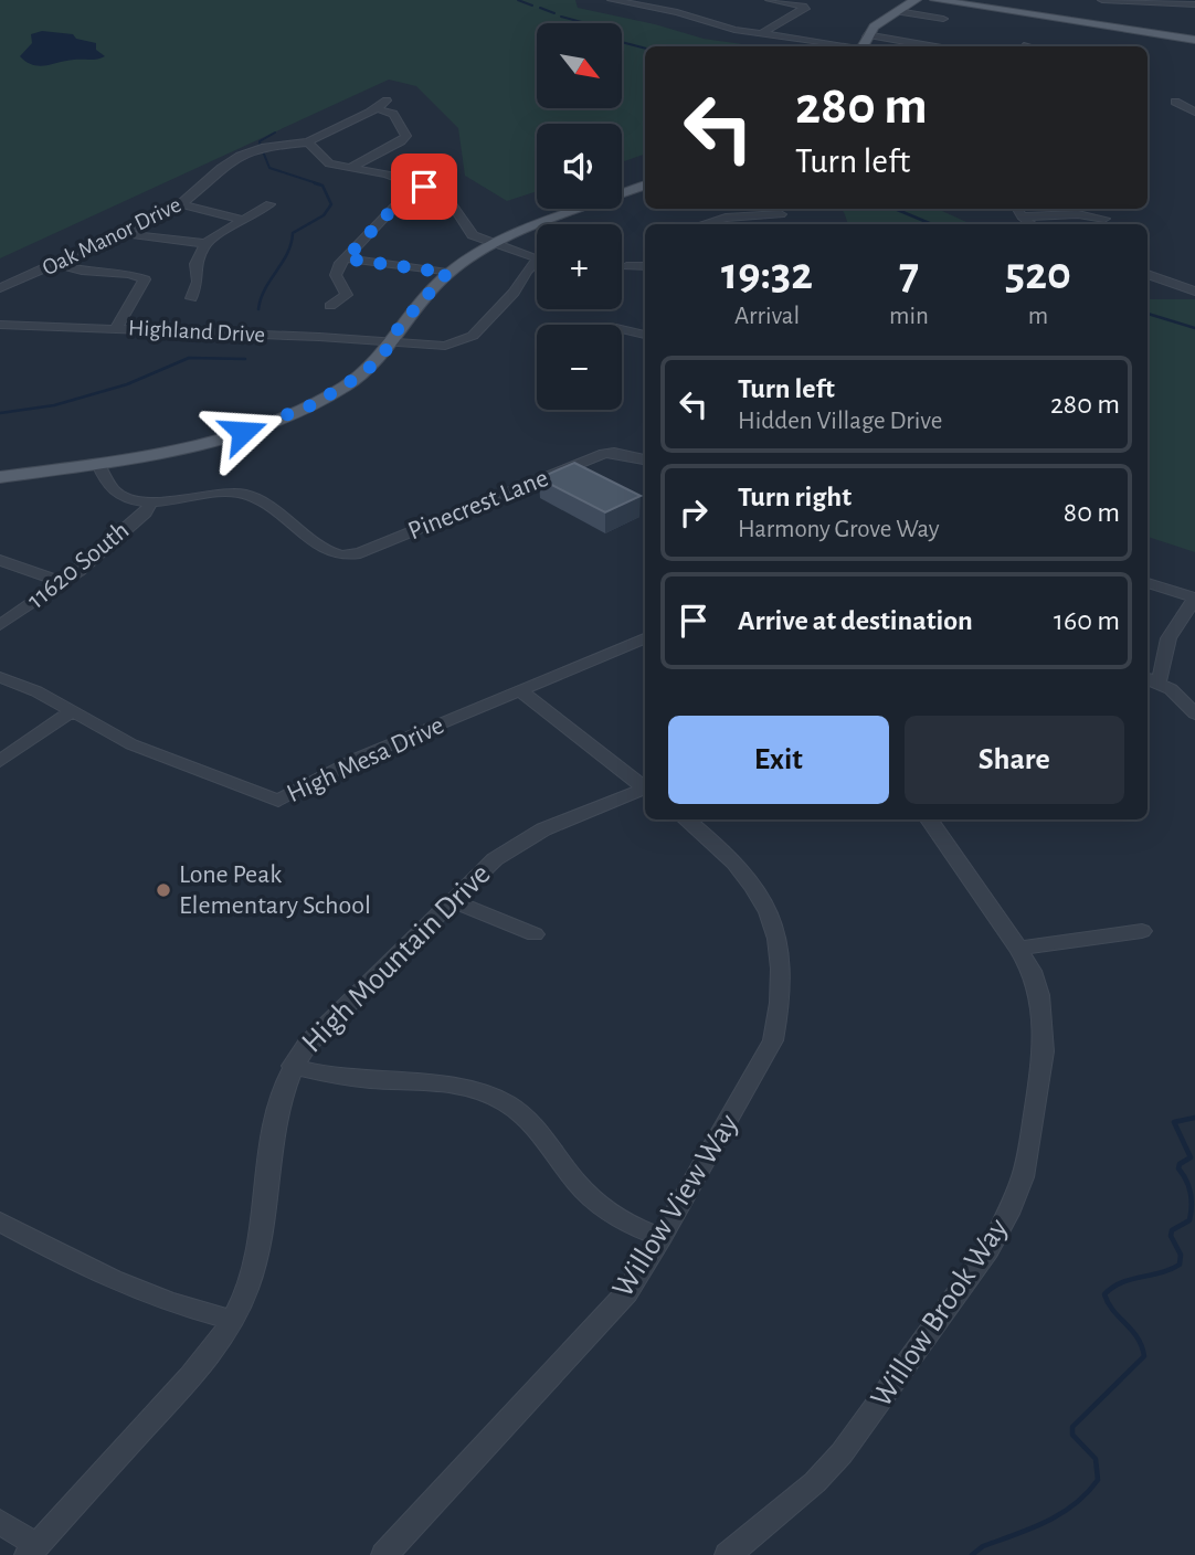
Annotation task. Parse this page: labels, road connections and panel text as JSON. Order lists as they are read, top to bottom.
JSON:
{
  "streets": {
    "street": [
      "Oak Manor Drive",
      "Highland Drive",
      "Pinecrest Lane",
      "11620 South",
      "High Mesa Drive",
      "High Mountain Drive",
      "Willow View Way",
      "Willow Brook Way"
    ]
  },
  "crossings": [
    ["Pinecrest Lane", "11620 South"]
  ],
  "places": ["Lone Peak Elementary School"],
  "north": "bottom right",
  "page": {
    "map_buttons": ["+", "−"],
    "turn": ["280 m", "Turn left"],
    "eta": [
      "19:32",
      "Arrival",
      "7",
      "min",
      "520",
      "m"
    ],
    "list": [
      {
        "name": "Turn left",
        "note": "Hidden Village Drive",
        "value": "280 m"
      },
      {
        "name": "Turn right",
        "note": "Harmony Grove Way",
        "value": "80 m"
      },
      {
        "name": "Arrive at destination",
        "value": "160 m"
      }
    ],
    "buttons": ["Exit", "Share"]
  }
}
